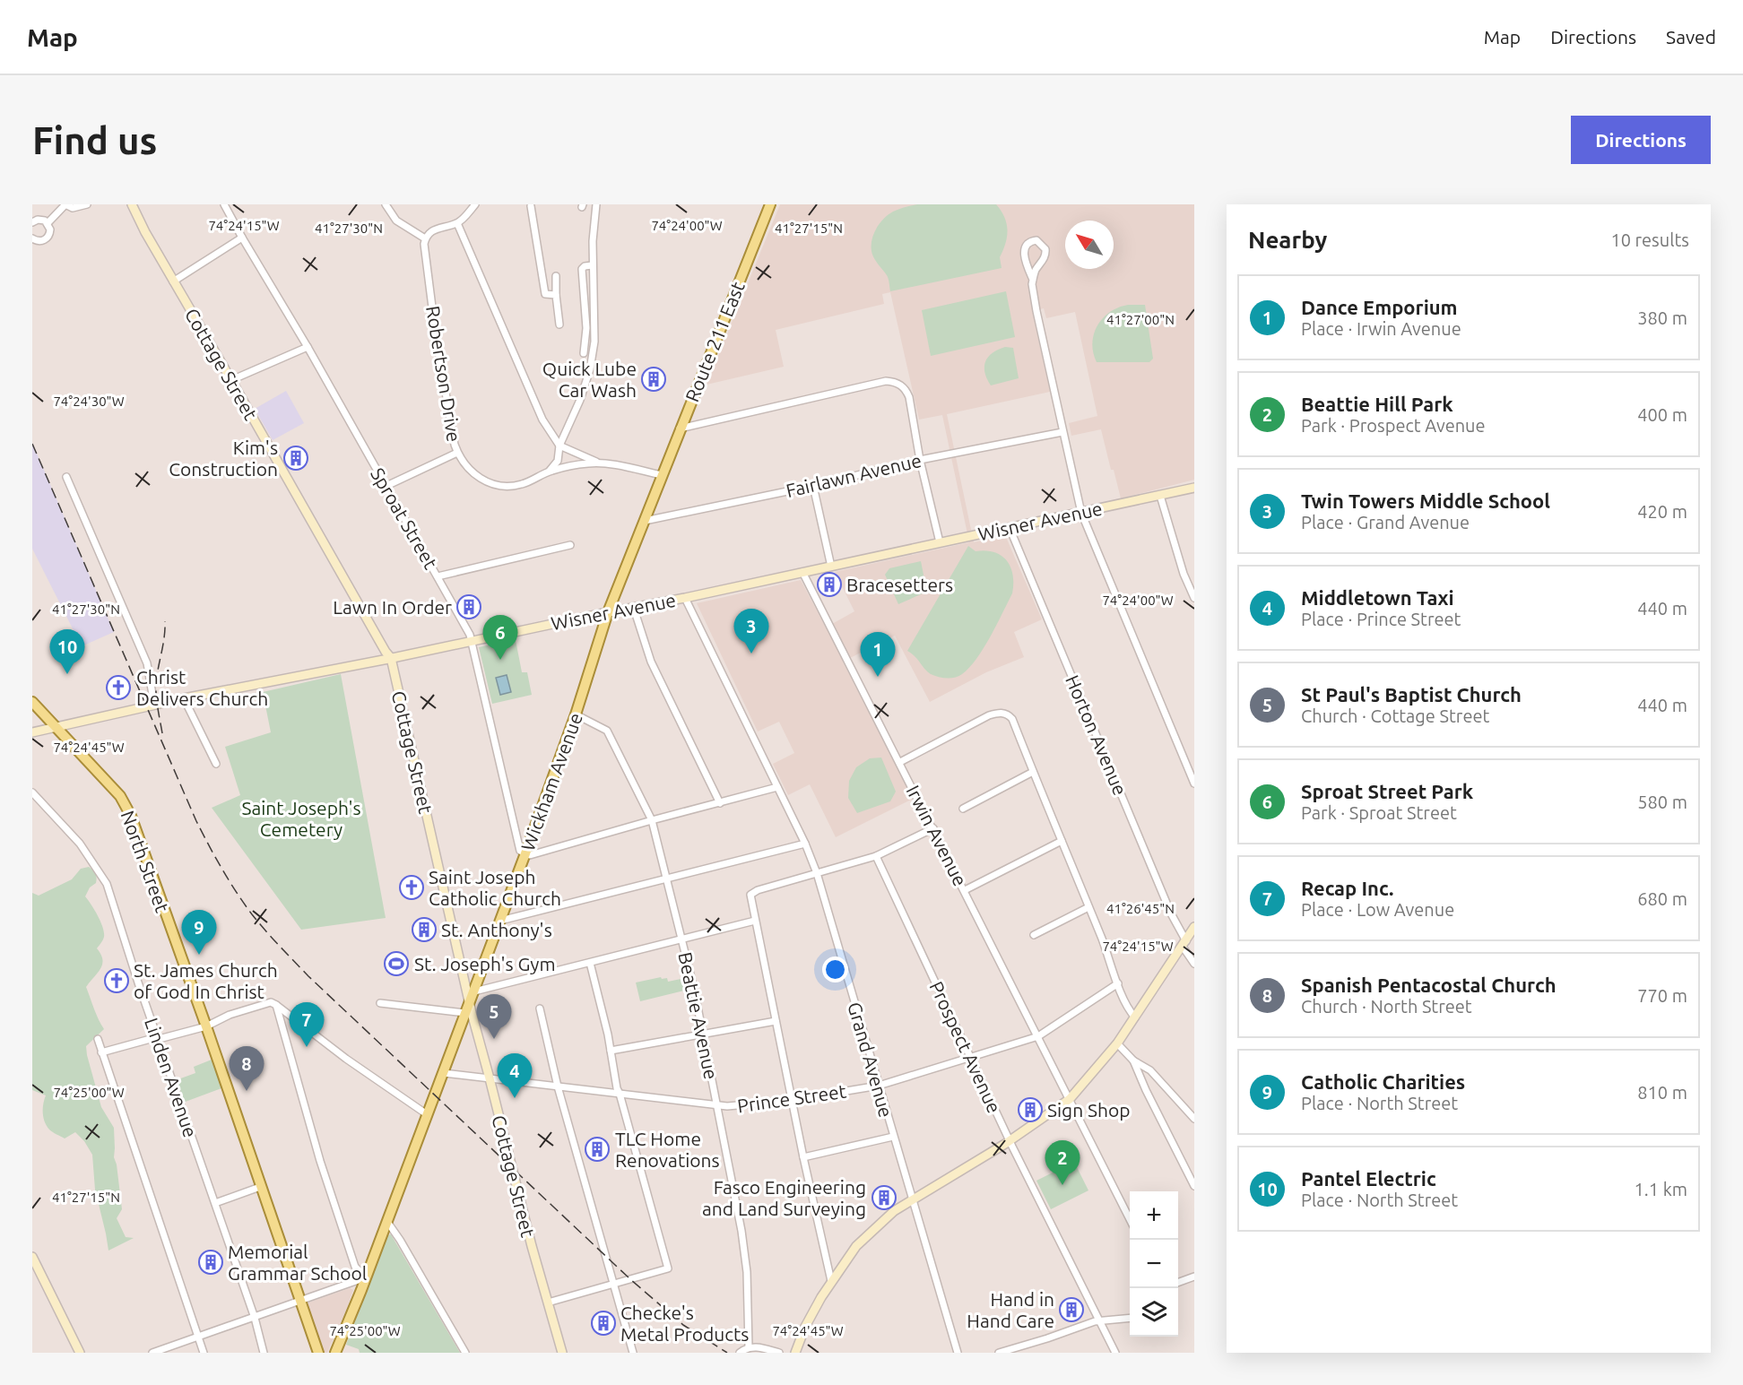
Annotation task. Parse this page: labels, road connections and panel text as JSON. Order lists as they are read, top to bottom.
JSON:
{
  "streets": {
    "main road": ["Route 211 East", "Wickham Avenue", "North Street"],
    "street": [
      "Cottage Street",
      "Robertson Drive",
      "Fairlawn Avenue",
      "Sproat Street",
      "Wisner Avenue",
      "Horton Avenue",
      "Irwin Avenue",
      "Beattie Avenue",
      "Prospect Avenue",
      "Grand Avenue",
      "Linden Avenue",
      "Prince Street"
    ]
  },
  "crossings": [
    ["Route 211 East", "Wickham Avenue"],
    ["Cottage Street", "Wisner Avenue"],
    ["Cottage Street", "Wickham Avenue"],
    ["Cottage Street", "Prince Street"],
    ["Robertson Drive", "Wickham Avenue"],
    ["Fairlawn Avenue", "Wickham Avenue"],
    ["Sproat Street", "Wisner Avenue"],
    ["Sproat Street", "Wickham Avenue"],
    ["Wisner Avenue", "Horton Avenue"],
    ["Wisner Avenue", "Wickham Avenue"],
    ["Wisner Avenue", "Irwin Avenue"],
    ["Wisner Avenue", "North Street"],
    ["Wisner Avenue", "Grand Avenue"],
    ["Wickham Avenue", "Beattie Avenue"],
    ["Wickham Avenue", "Prince Street"],
    ["Irwin Avenue", "Prince Street"],
    ["Beattie Avenue", "Prince Street"],
    ["Prospect Avenue", "Prince Street"],
    ["Grand Avenue", "Prince Street"]
  ],
  "parks": ["Saint Joseph's Cemetery"],
  "places": {
    "building": [
      "Quick Lube Car Wash",
      "Kim's Construction",
      "Bracesetters",
      "Lawn In Order",
      "St. Anthony's",
      "Sign Shop",
      "TLC Home Renovations",
      "Fasco Engineering and Land Surveying",
      "Memorial Grammar School",
      "Hand in Hand Care",
      "Checke's Metal Products"
    ],
    "church": ["Christ Delivers Church", "Saint Joseph Catholic Church", "St. James Church of God In Christ"],
    "sports": ["St. Joseph's Gym"]
  },
  "north": "top left",
  "page": {
    "header": "Map",
    "nav": ["Map", "Directions", "Saved"],
    "buttons": "Directions",
    "title": "Find us",
    "heading": ["Nearby", "10 results"],
    "list": [
      {
        "mark": "1",
        "name": "Dance Emporium",
        "note": "Place · Irwin Avenue",
        "value": "380 m"
      },
      {
        "mark": "2",
        "name": "Beattie Hill Park",
        "note": "Park · Prospect Avenue",
        "value": "400 m"
      },
      {
        "mark": "3",
        "name": "Twin Towers Middle School",
        "note": "Place · Grand Avenue",
        "value": "420 m"
      },
      {
        "mark": "4",
        "name": "Middletown Taxi",
        "note": "Place · Prince Street",
        "value": "440 m"
      },
      {
        "mark": "5",
        "name": "St Paul's Baptist Church",
        "note": "Church · Cottage Street",
        "value": "440 m"
      },
      {
        "mark": "6",
        "name": "Sproat Street Park",
        "note": "Park · Sproat Street",
        "value": "580 m"
      },
      {
        "mark": "7",
        "name": "Recap Inc.",
        "note": "Place · Low Avenue",
        "value": "680 m"
      },
      {
        "mark": "8",
        "name": "Spanish Pentacostal Church",
        "note": "Church · North Street",
        "value": "770 m"
      },
      {
        "mark": "9",
        "name": "Catholic Charities",
        "note": "Place · North Street",
        "value": "810 m"
      },
      {
        "mark": "10",
        "name": "Pantel Electric",
        "note": "Place · North Street",
        "value": "1.1 km"
      }
    ],
    "pins": [
      "3",
      "6",
      "10",
      "1",
      "9",
      "5",
      "7",
      "8",
      "4",
      "2"
    ],
    "map_buttons": ["+", "−"]
  },
  "coordinates": [
    "74°24'15\"W",
    "74°24'00\"W",
    "41°27'30\"N",
    "41°27'15\"N",
    "41°27'00\"N",
    "74°24'30\"W",
    "74°24'45\"W",
    "41°26'45\"N",
    "74°25'00\"W"
  ]
}
